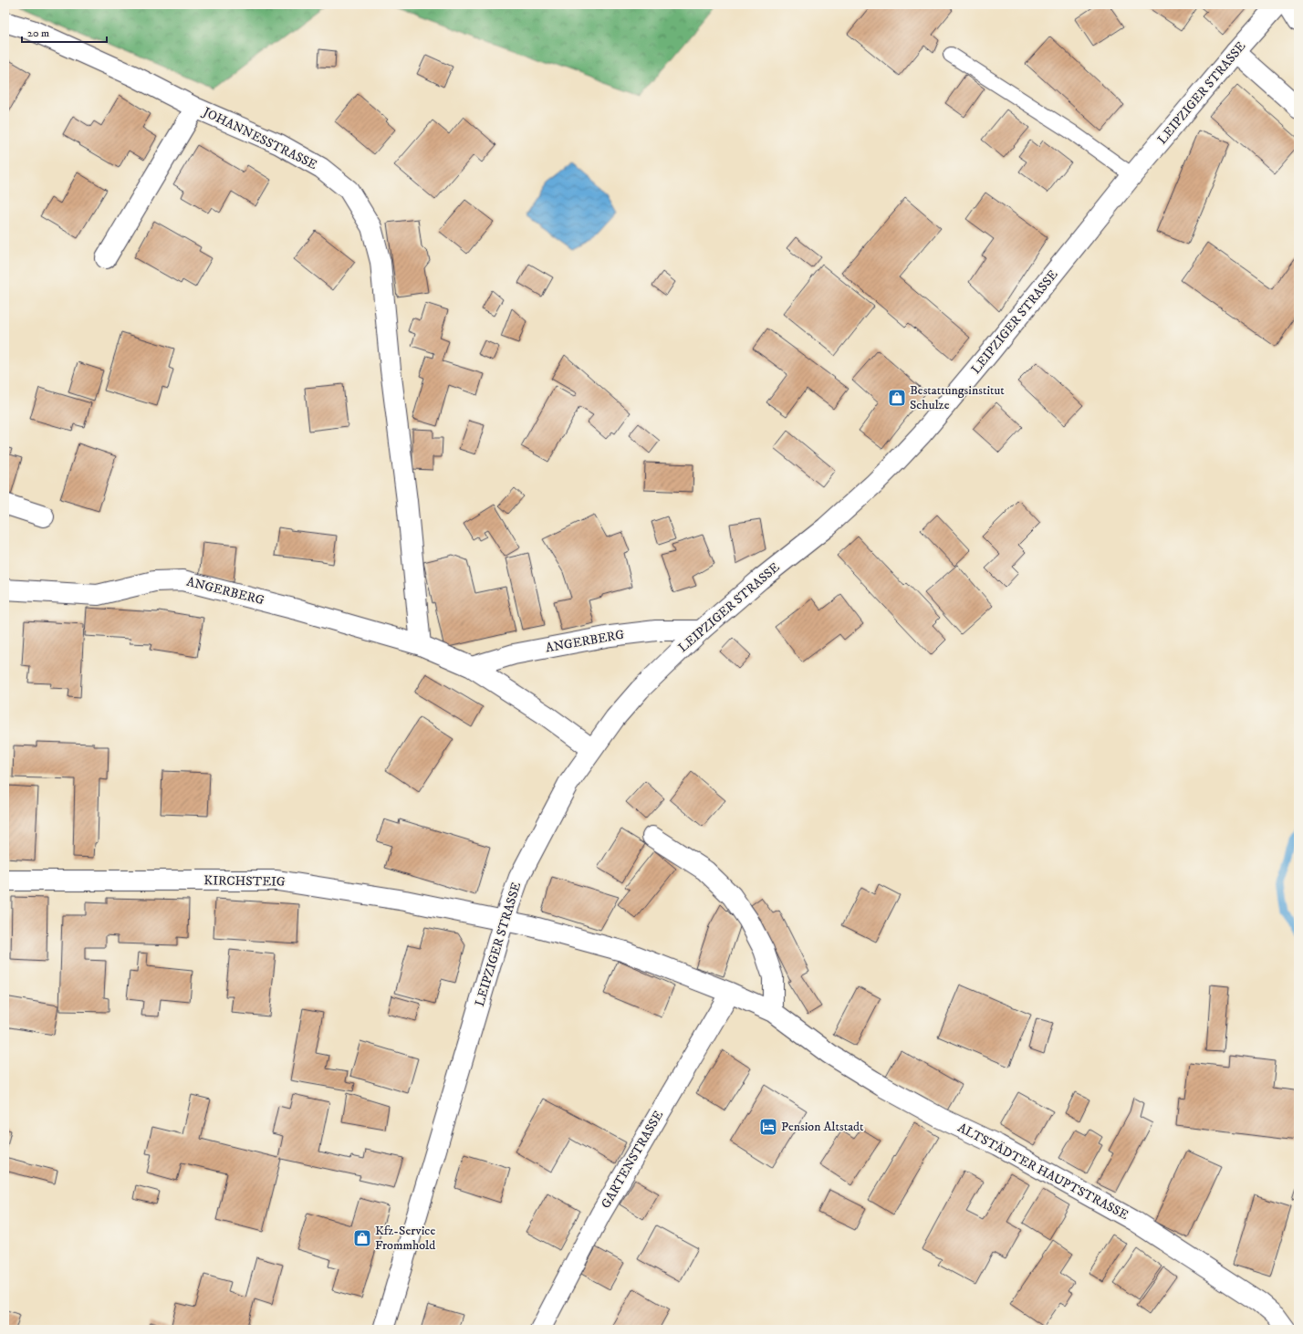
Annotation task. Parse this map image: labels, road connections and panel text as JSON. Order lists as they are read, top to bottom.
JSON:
{
  "streets": {
    "street": [
      "LEIPZIGER STRASSE",
      "JOHANNESSTRASSE",
      "ANGERBERG",
      "KIRCHSTEIG",
      "GARTENSTRASSE",
      "ALTSTÄDTER HAUPTSTRASSE"
    ]
  },
  "crossings": [
    ["LEIPZIGER STRASSE", "ANGERBERG"],
    ["LEIPZIGER STRASSE", "KIRCHSTEIG"],
    ["LEIPZIGER STRASSE", "ALTSTÄDTER HAUPTSTRASSE"],
    ["JOHANNESSTRASSE", "ANGERBERG"],
    ["KIRCHSTEIG", "ALTSTÄDTER HAUPTSTRASSE"],
    ["GARTENSTRASSE", "ALTSTÄDTER HAUPTSTRASSE"]
  ],
  "places": {
    "shop": ["Bestattungsinstitut Schulze", "Kfz-Service Frommhold"],
    "hotel": ["Pension Altstadt"]
  },
  "scale_bar": "20 m"
}
